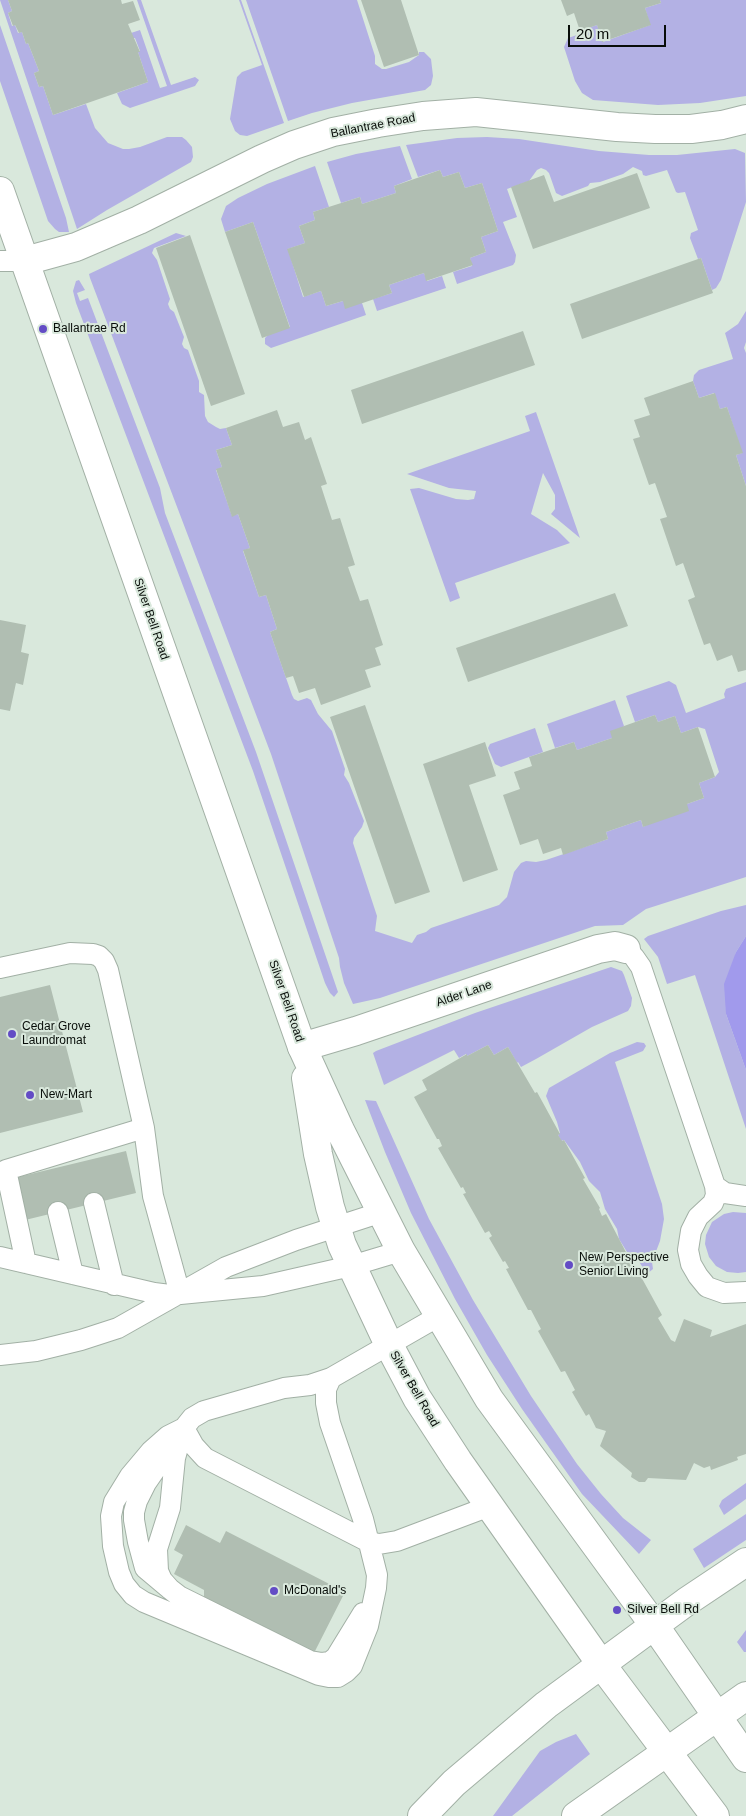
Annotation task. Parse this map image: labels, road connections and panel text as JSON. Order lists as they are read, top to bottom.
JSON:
{
  "streets": {
    "street": ["Ballantrae Road", "Silver Bell Road", "Alder Lane"]
  },
  "crossings": [
    ["Ballantrae Road", "Silver Bell Road"],
    ["Silver Bell Road", "Alder Lane"]
  ],
  "places": [
    "Ballantrae Rd",
    "Cedar Grove Laundromat",
    "New-Mart",
    "New Perspective Senior Living",
    "McDonald's",
    "Silver Bell Rd"
  ],
  "scale_bar": "20 m"
}
